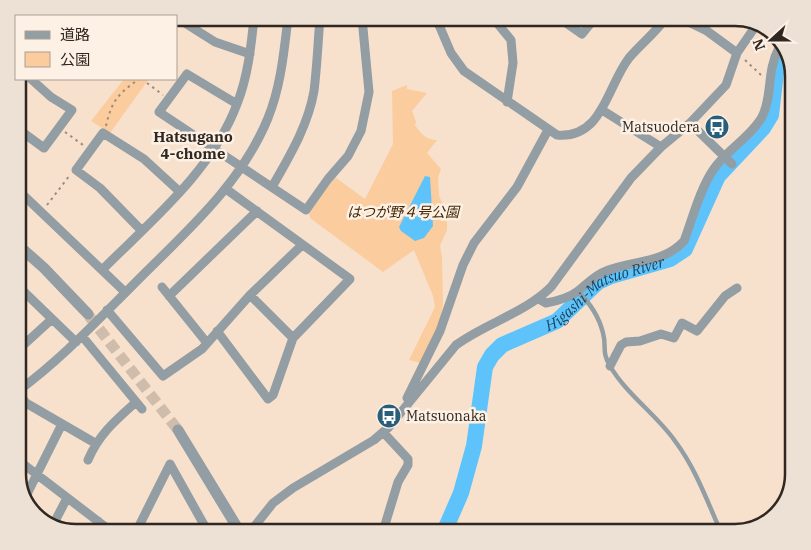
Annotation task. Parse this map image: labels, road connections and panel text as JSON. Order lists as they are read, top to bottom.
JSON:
{
  "districts": ["Hatsugano 4-chome"],
  "water": ["Higashi-Matsuo River"],
  "parks": ["はつが野４号公園"],
  "places": {
    "bus stop": ["Matsuodera", "Matsuonaka"]
  },
  "legend": ["道路", "公園"],
  "north": "left"
}
